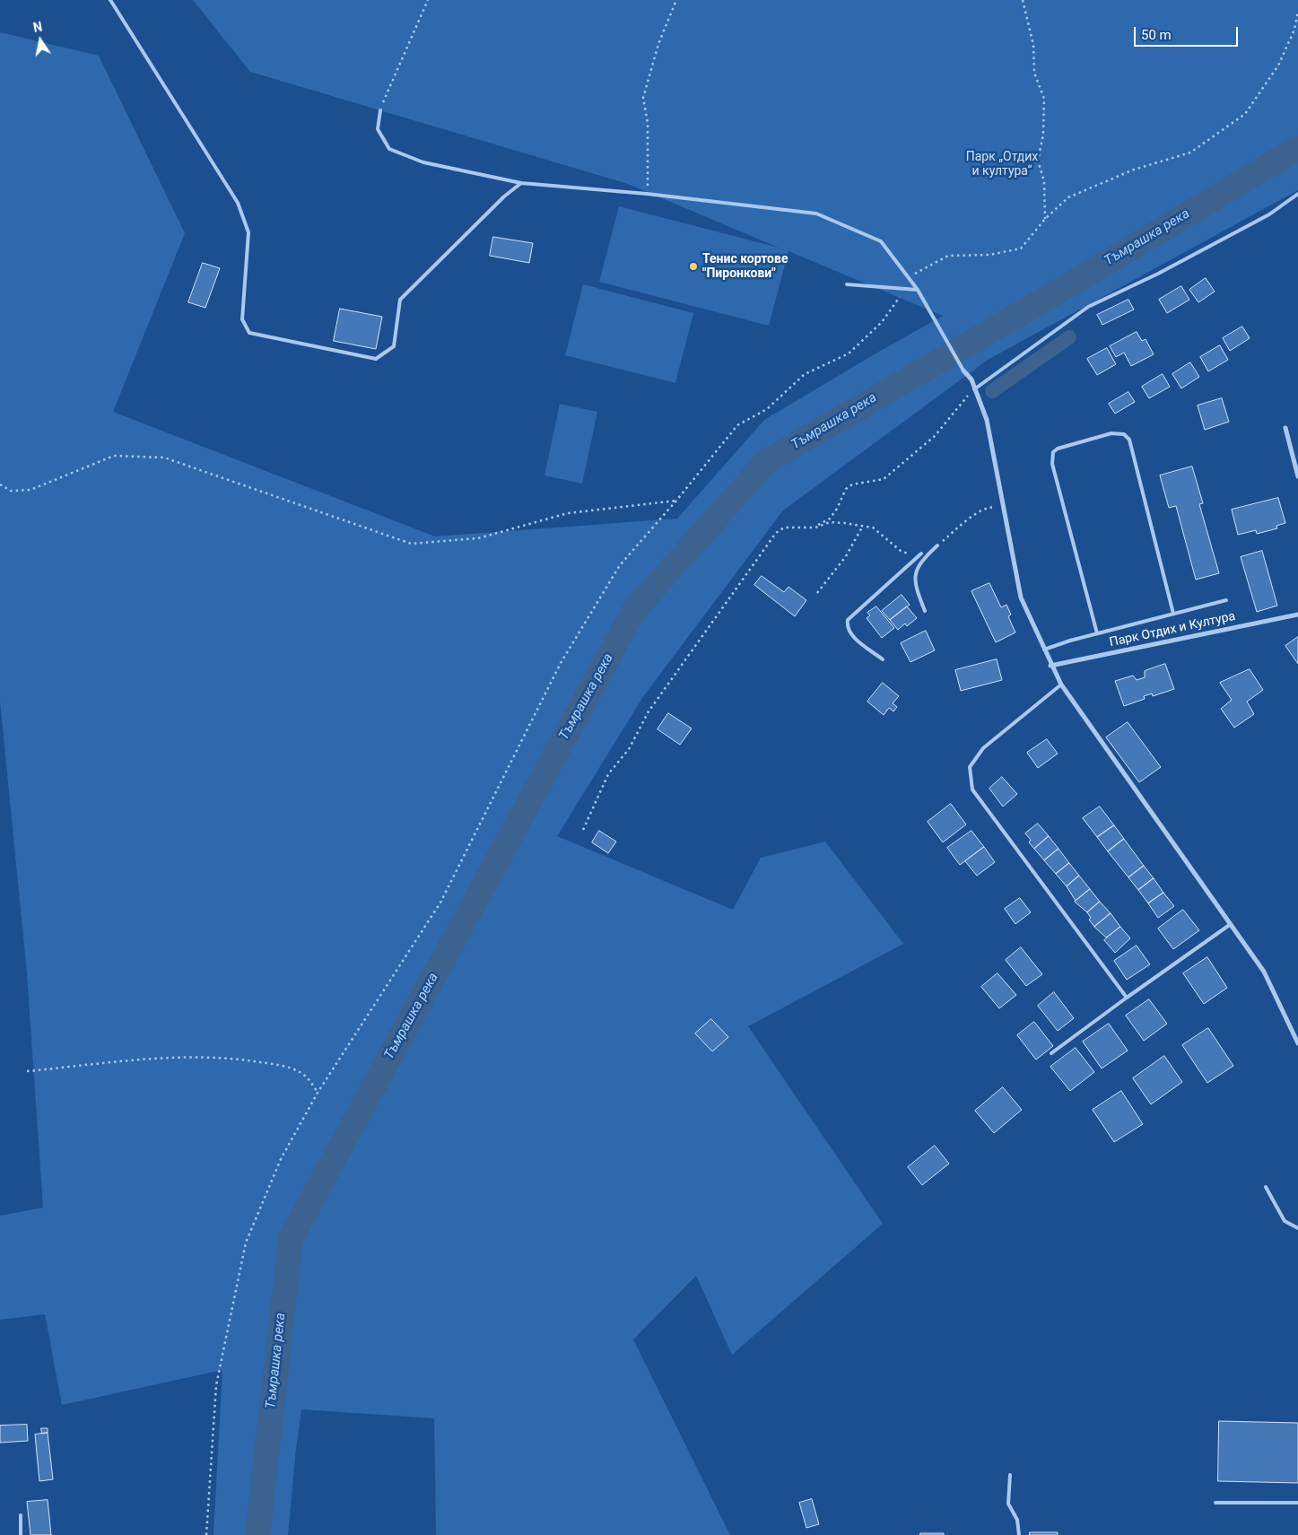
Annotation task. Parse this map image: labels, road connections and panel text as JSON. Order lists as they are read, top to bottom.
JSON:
{
  "streets": {
    "street": ["Парк Отдих и Култура"]
  },
  "water": ["Тъмрашка река"],
  "parks": ["Парк „Отдих и култура“"],
  "places": ["Тенис кортове \"Пиронкови\""],
  "scale_bar": "50 m",
  "north": "top"
}
